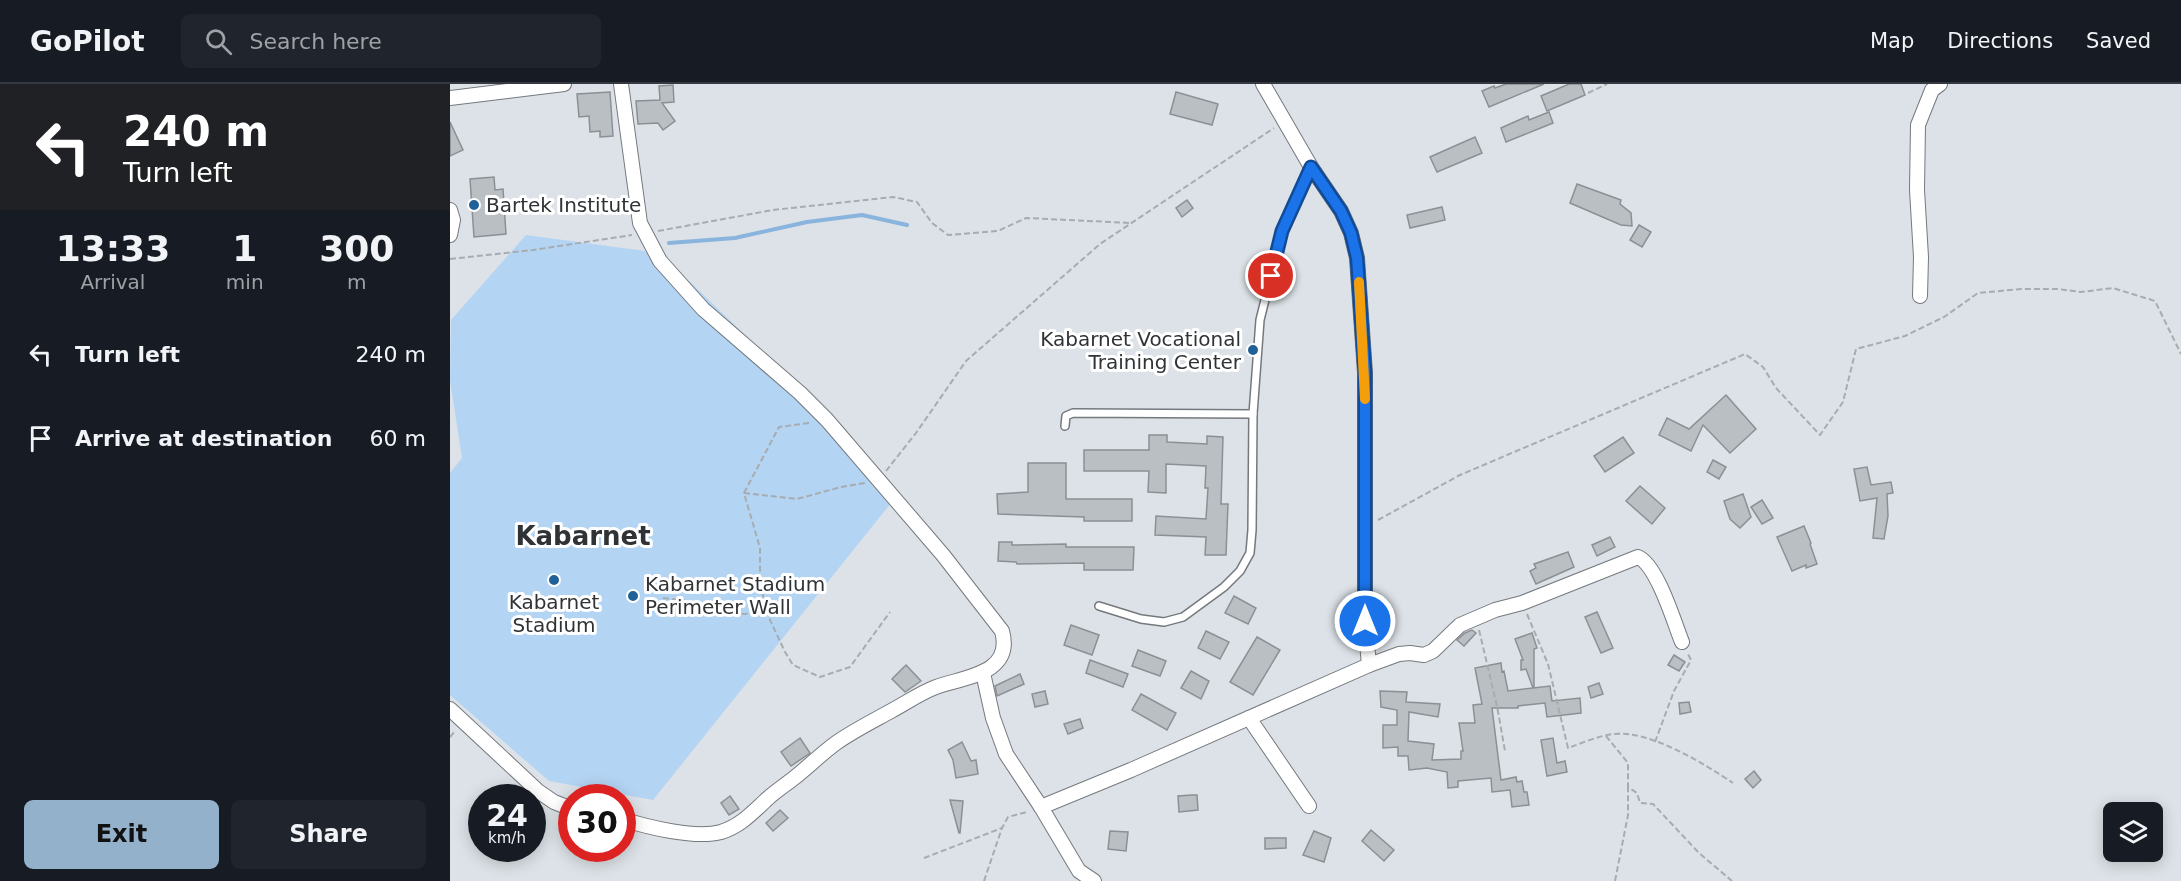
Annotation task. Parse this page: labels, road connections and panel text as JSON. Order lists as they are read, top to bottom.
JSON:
{
  "districts": ["Kabarnet"],
  "places": [
    "Bartek Institute",
    "Kabarnet Vocational Training Center",
    "Kabarnet Stadium",
    "Kabarnet Stadium Perimeter Wall"
  ],
  "page": {
    "header": "GoPilot",
    "search": "Search here",
    "nav": ["Map", "Directions", "Saved"],
    "turn": ["240 m", "Turn left"],
    "eta": [
      "13:33",
      "Arrival",
      "1",
      "min",
      "300",
      "m"
    ],
    "list": [
      {
        "name": "Turn left",
        "value": "240 m"
      },
      {
        "name": "Arrive at destination",
        "value": "60 m"
      }
    ],
    "speed": "24 km/h",
    "limit": "30",
    "buttons": ["Exit", "Share"]
  }
}
